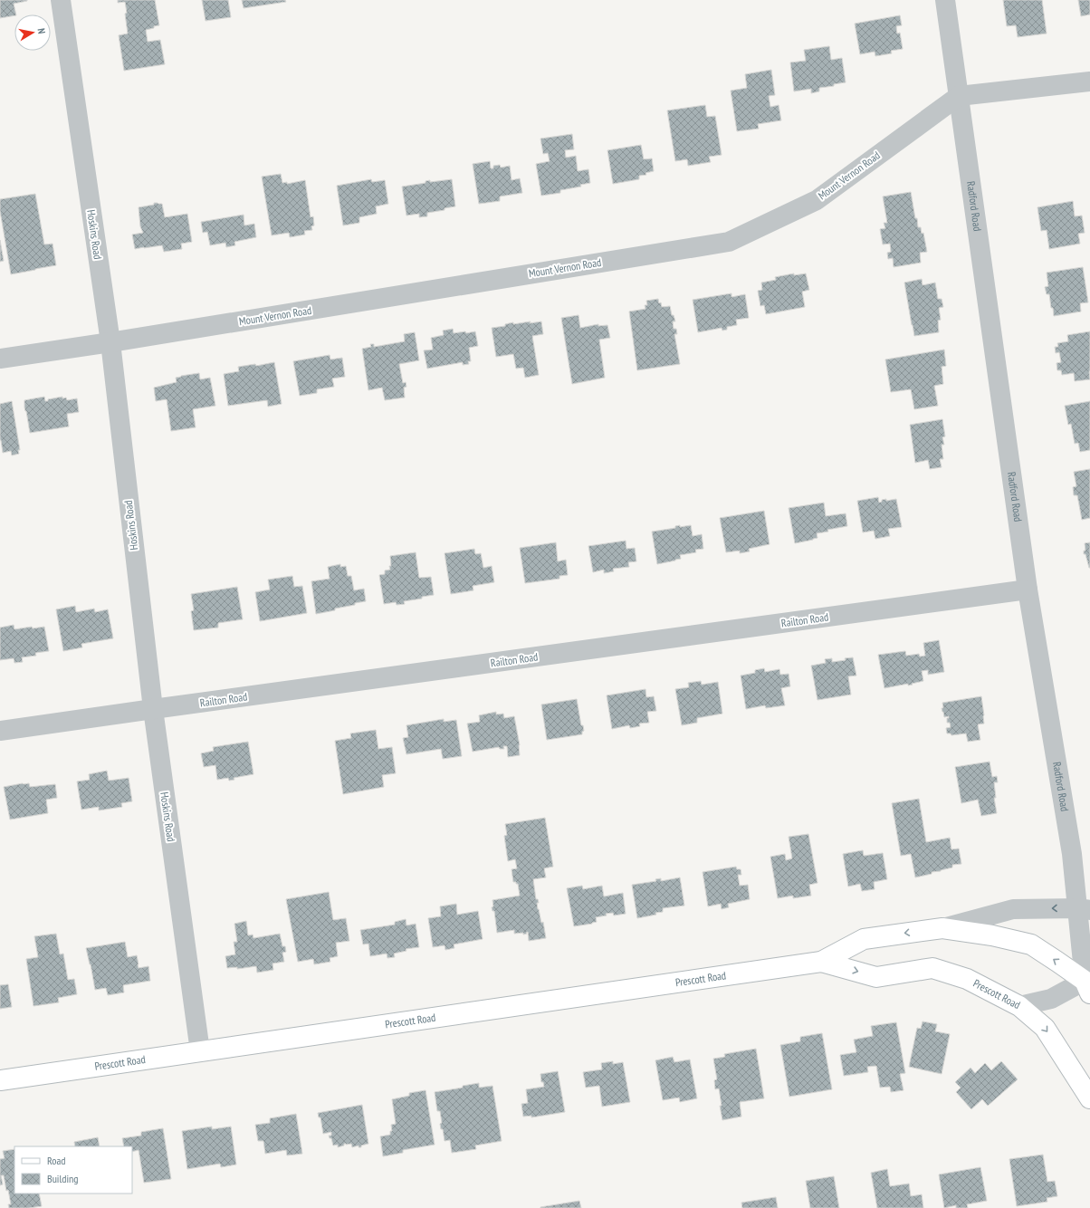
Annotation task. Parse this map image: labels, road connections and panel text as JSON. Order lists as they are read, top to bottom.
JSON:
{
  "streets": {
    "main road": ["Prescott Road"],
    "street": [
      "Mount Vernon Road",
      "Radford Road",
      "Hoskins Road",
      "Railton Road"
    ]
  },
  "crossings": [
    ["Mount Vernon Road", "Radford Road"],
    ["Mount Vernon Road", "Hoskins Road"],
    ["Radford Road", "Railton Road"],
    ["Radford Road", "Prescott Road"],
    ["Hoskins Road", "Railton Road"],
    ["Hoskins Road", "Prescott Road"]
  ],
  "legend": ["Road", "Building"],
  "north": "right"
}
